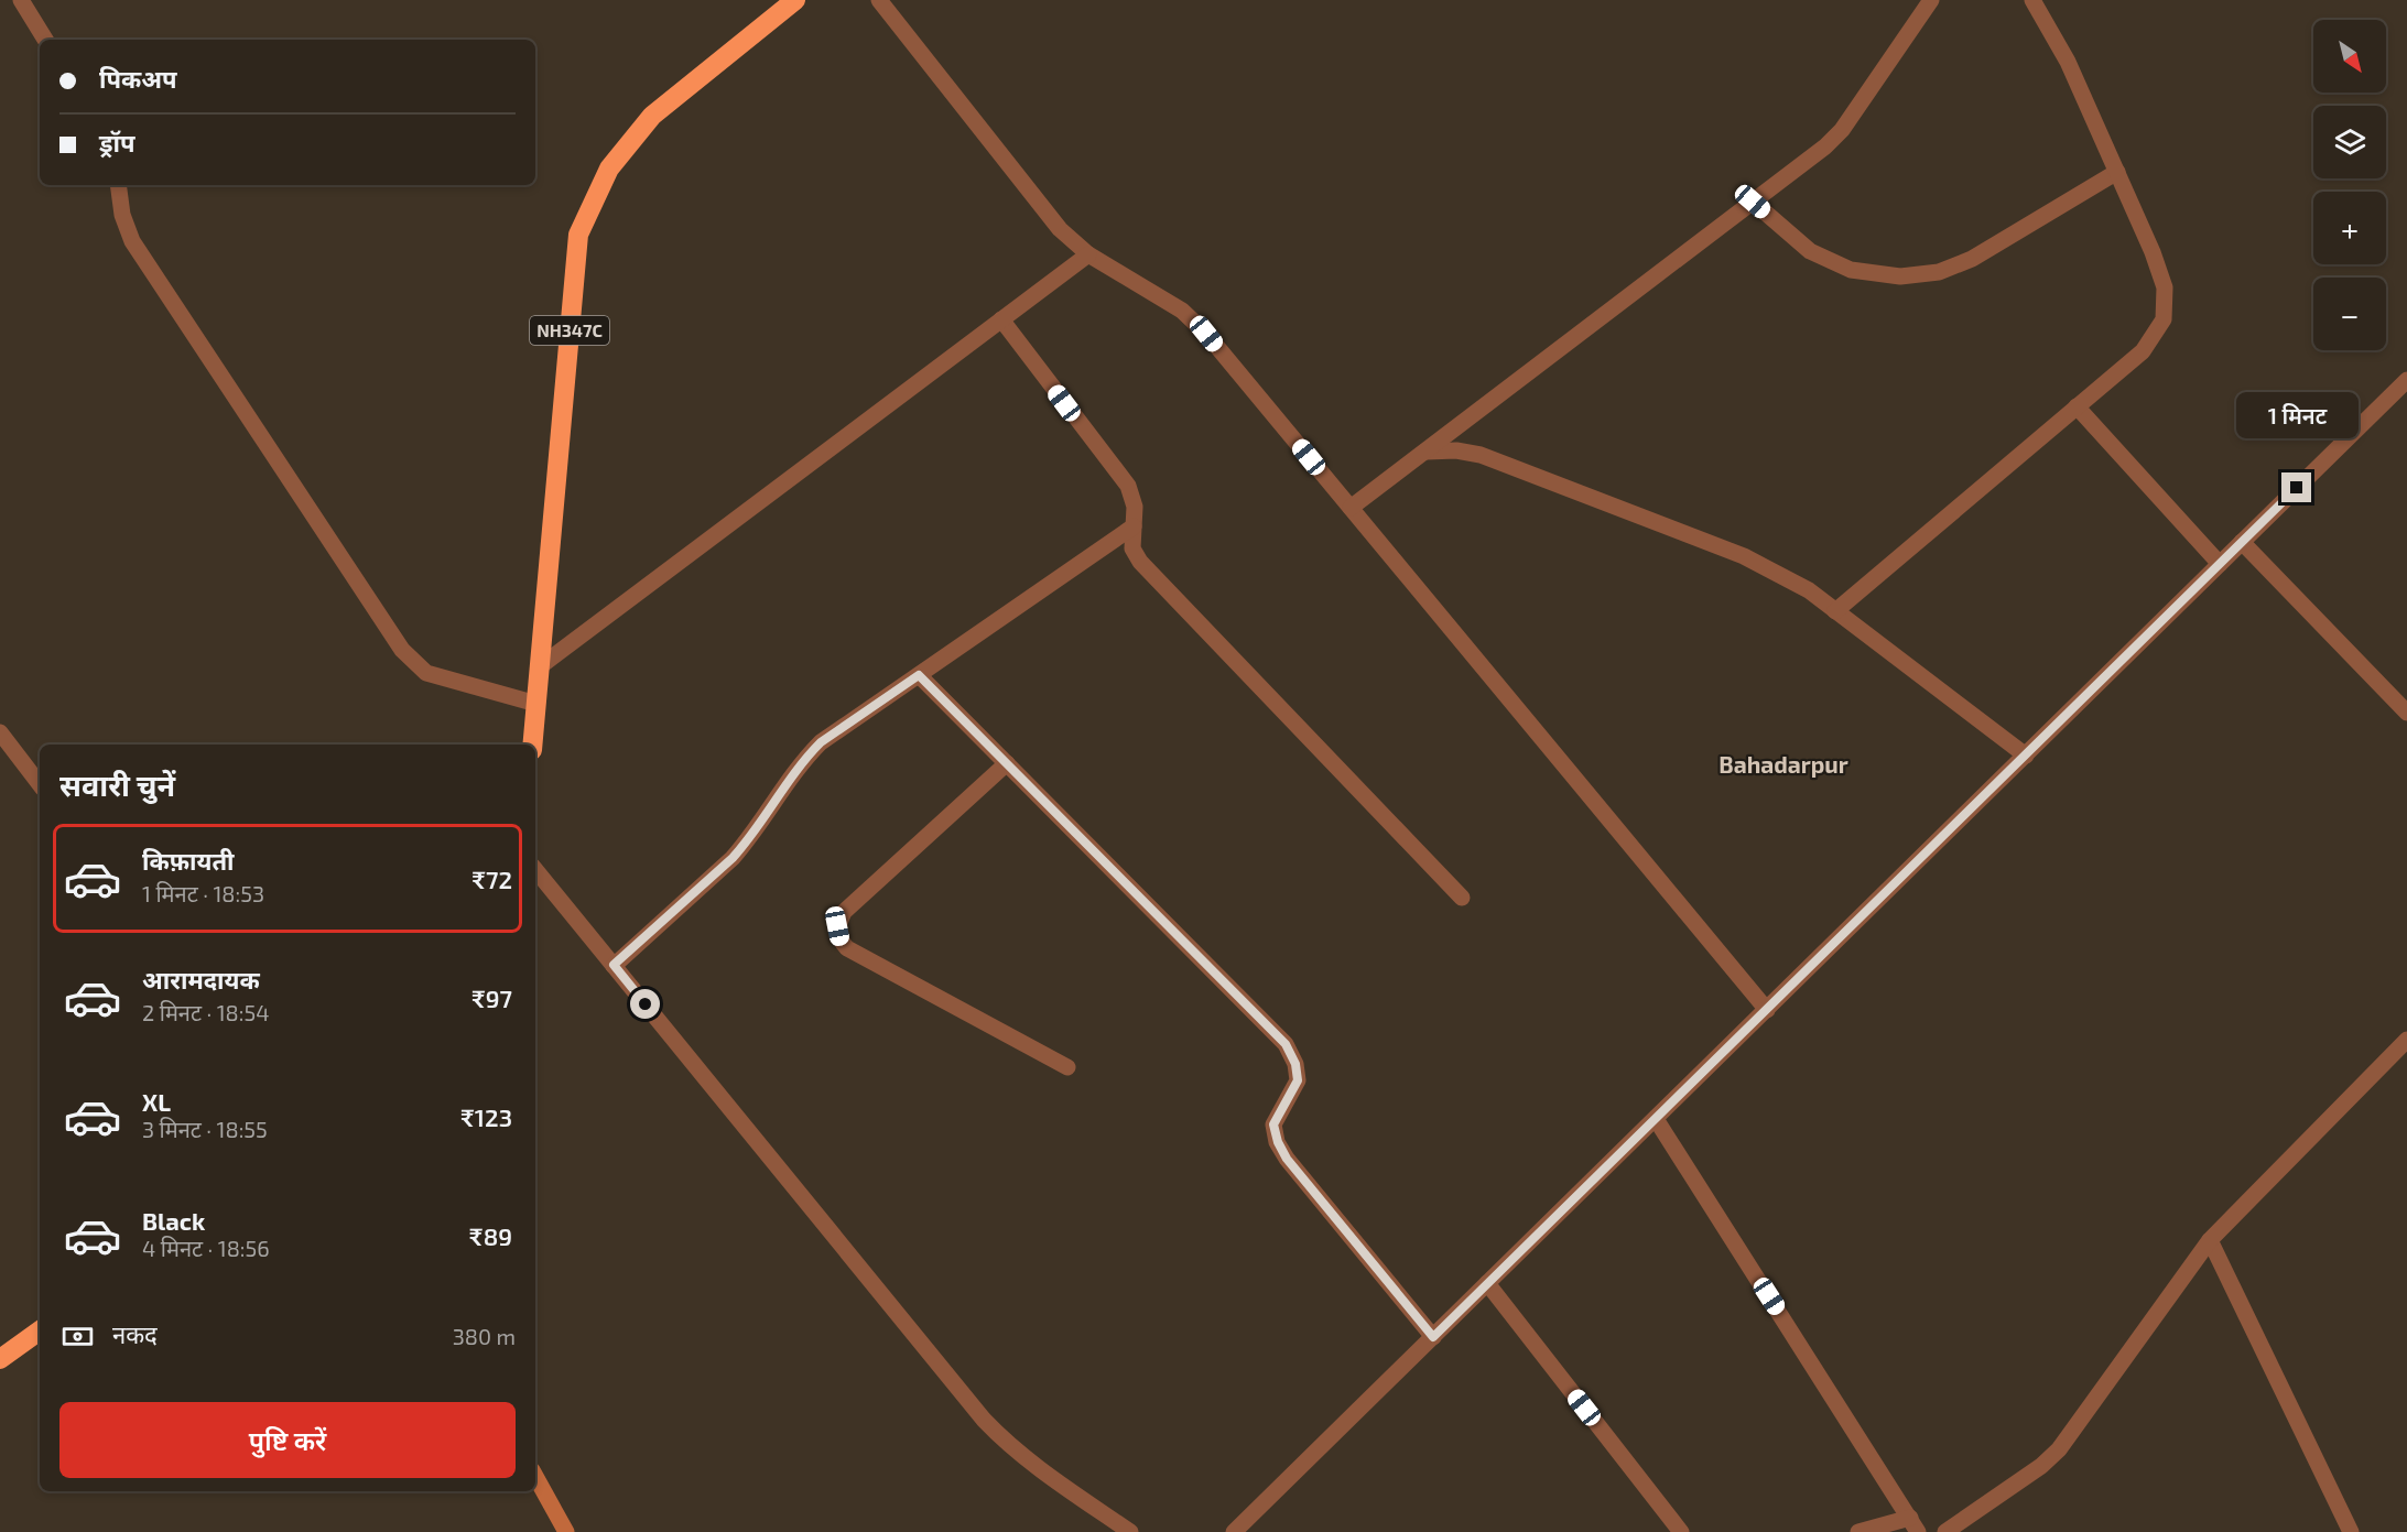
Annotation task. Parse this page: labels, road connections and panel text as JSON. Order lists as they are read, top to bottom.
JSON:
{
  "streets": {
    "highway": ["NH347C"]
  },
  "districts": ["Bahadarpur"],
  "north": "bottom right",
  "page": {
    "map_buttons": ["+", "−"],
    "banner": ["पिकअप", "ड्रॉप"],
    "bubble": "1 मिनट",
    "heading": "सवारी चुनें",
    "list": [
      {
        "name": "किफ़ायती",
        "note": "1 मिनट · 18:53",
        "value": "₹72"
      },
      {
        "name": "आरामदायक",
        "note": "2 मिनट · 18:54",
        "value": "₹97"
      },
      {
        "name": "XL",
        "note": "3 मिनट · 18:55",
        "value": "₹123"
      },
      {
        "name": "Black",
        "note": "4 मिनट · 18:56",
        "value": "₹89"
      }
    ],
    "pay": ["नकद", "380 m"],
    "buttons": "पुष्टि करें"
  }
}
